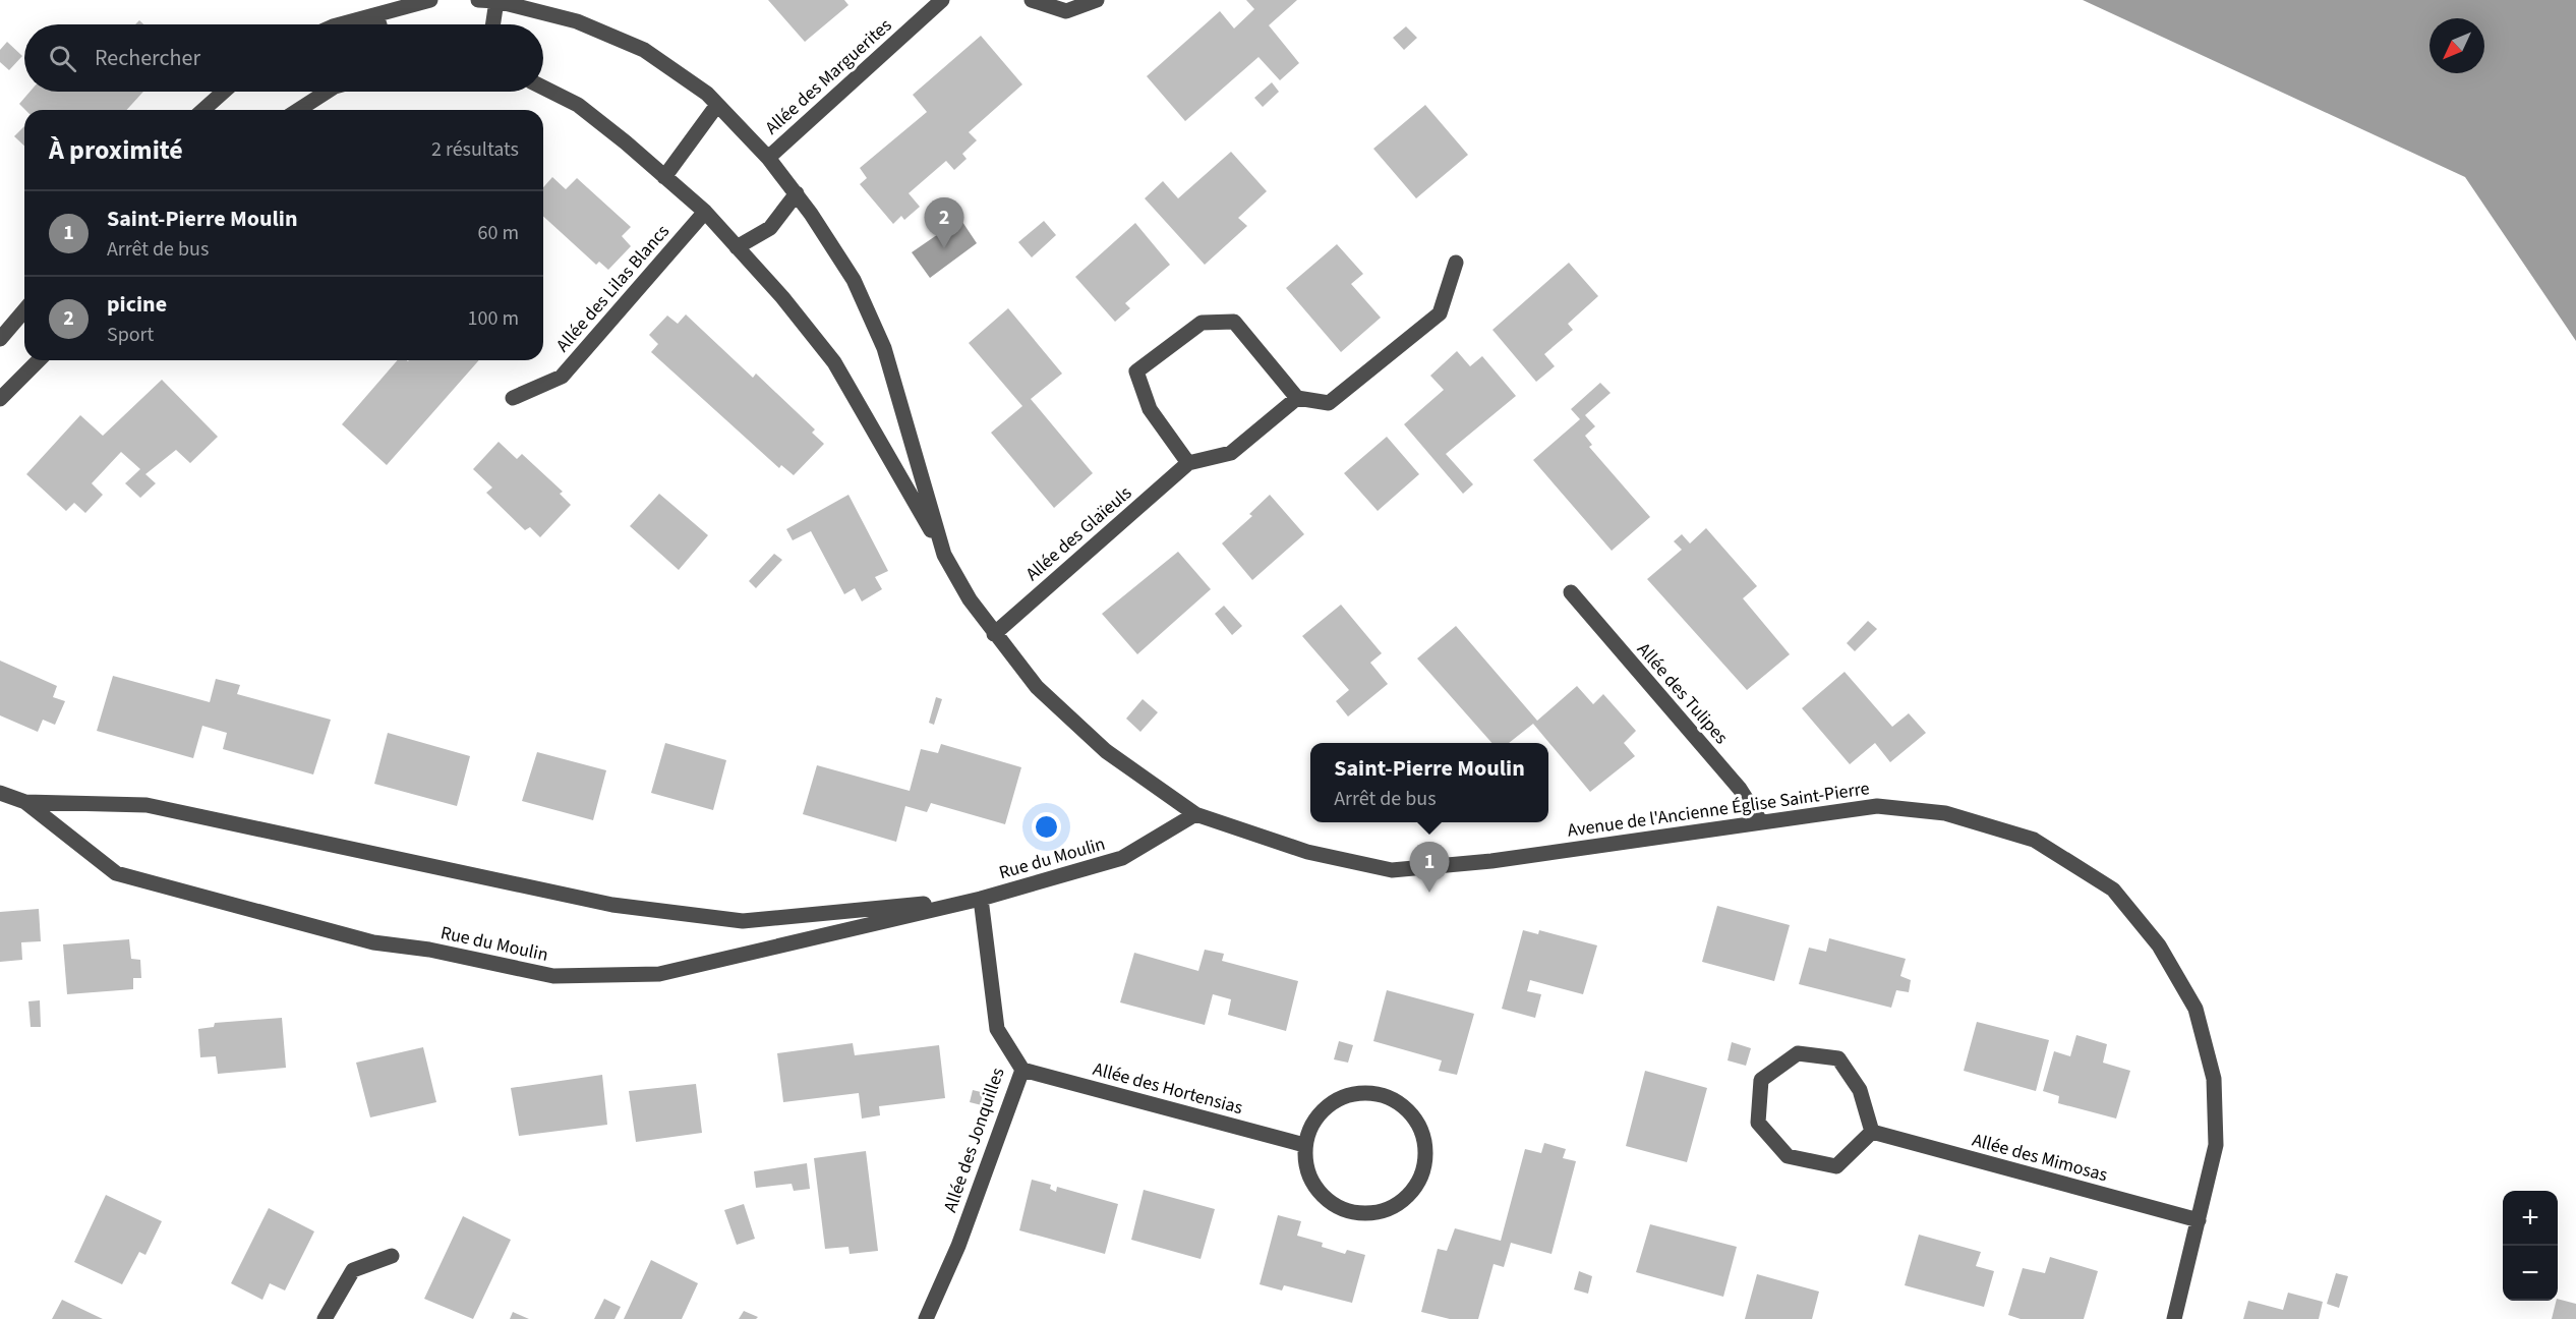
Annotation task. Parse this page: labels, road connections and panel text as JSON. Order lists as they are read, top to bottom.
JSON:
{
  "streets": {
    "street": [
      "Allée des Marguerites",
      "Allée des Lilas Blancs",
      "Allée des Glaïeuls",
      "Allée des Tulipes",
      "Avenue de l'Ancienne Église Saint-Pierre",
      "Rue du Moulin",
      "Allée des Hortensias",
      "Allée des Jonquilles",
      "Allée des Mimosas"
    ]
  },
  "crossings": [
    ["Allée des Marguerites", "Avenue de l'Ancienne Église Saint-Pierre"],
    ["Allée des Glaïeuls", "Avenue de l'Ancienne Église Saint-Pierre"],
    ["Allée des Tulipes", "Avenue de l'Ancienne Église Saint-Pierre"],
    ["Avenue de l'Ancienne Église Saint-Pierre", "Rue du Moulin"],
    ["Avenue de l'Ancienne Église Saint-Pierre", "Allée des Mimosas"],
    ["Rue du Moulin", "Allée des Jonquilles"],
    ["Allée des Hortensias", "Allée des Jonquilles"]
  ],
  "north": "bottom left",
  "page": {
    "search": "Rechercher",
    "heading": ["À proximité", "2 résultats"],
    "list": [
      {
        "mark": "1",
        "name": "Saint-Pierre Moulin",
        "note": "Arrêt de bus",
        "value": "60 m"
      },
      {
        "mark": "2",
        "name": "picine",
        "note": "Sport",
        "value": "100 m"
      }
    ],
    "pins": ["2", "1"],
    "popup": ["Saint-Pierre Moulin", "Arrêt de bus"],
    "map_buttons": ["+", "−"]
  }
}
